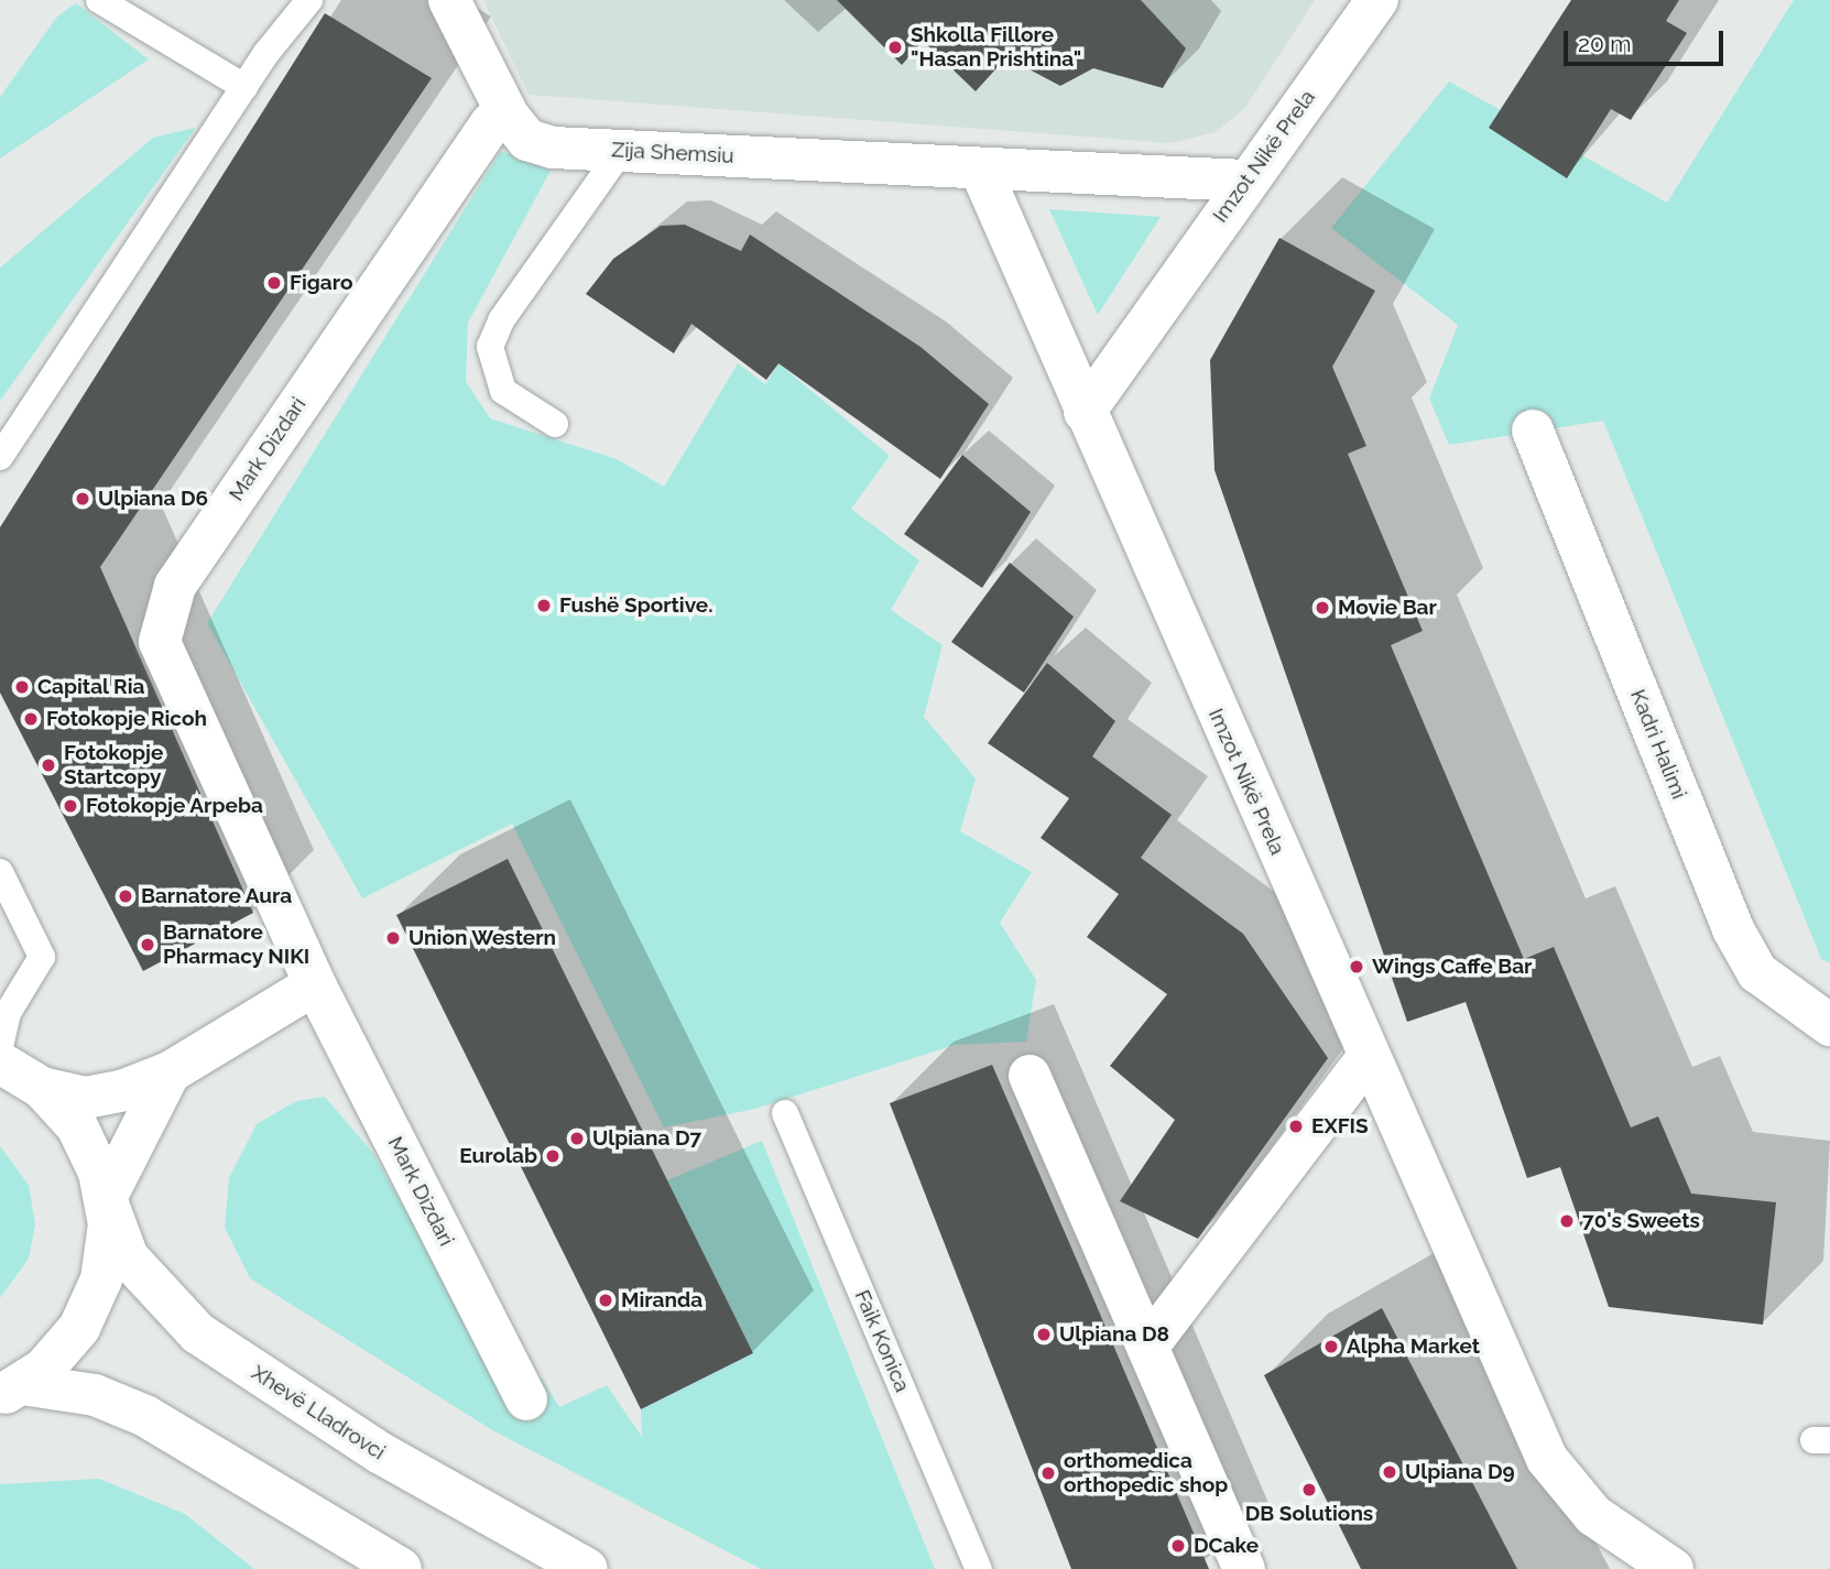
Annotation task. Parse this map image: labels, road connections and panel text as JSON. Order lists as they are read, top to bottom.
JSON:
{
  "streets": {
    "street": [
      "Zija Shemsiu",
      "Imzot Nikë Prela",
      "Mark Dizdari",
      "Kadri Halimi",
      "Xhevë Lladrovci"
    ],
    "lane": ["Faik Konica"]
  },
  "crossings": [
    ["Zija Shemsiu", "Imzot Nikë Prela"],
    ["Zija Shemsiu", "Mark Dizdari"]
  ],
  "places": [
    "Shkolla Fillore \"Hasan Prishtina\"",
    "Figaro",
    "Ulpiana D6",
    "Fushë Sportive.",
    "Movie Bar",
    "Capital Ria",
    "Fotokopje Ricoh",
    "Fotokopje Startcopy",
    "Fotokopje Arpeba",
    "Barnatore Aura",
    "Union Western",
    "Barnatore Pharmacy NIKI",
    "Wings Caffe Bar",
    "EXFIS",
    "Ulpiana D7",
    "Eurolab",
    "70's Sweets",
    "Miranda",
    "Ulpiana D8",
    "Alpha Market",
    "Ulpiana D9",
    "orthomedica orthopedic shop",
    "DB Solutions",
    "DCake"
  ],
  "scale_bar": "20 m"
}
